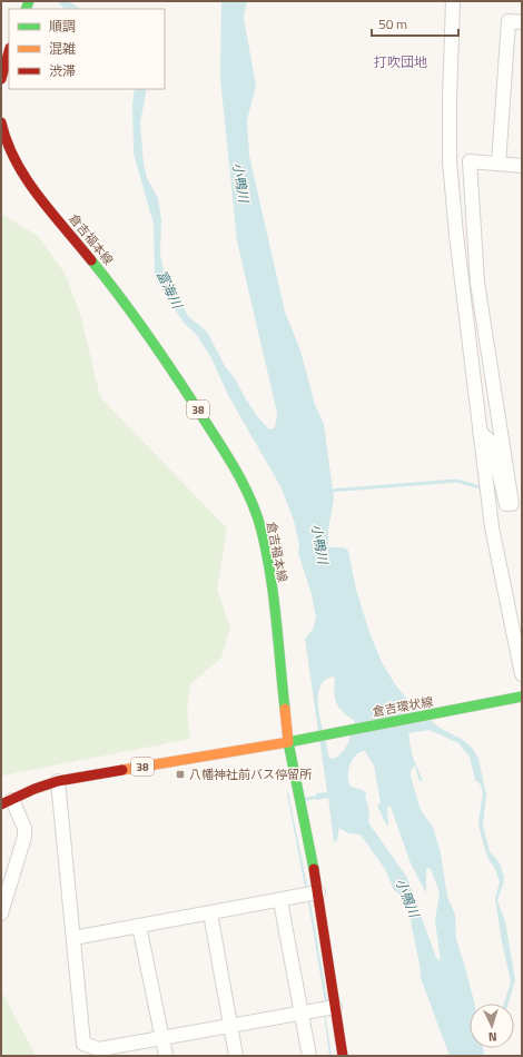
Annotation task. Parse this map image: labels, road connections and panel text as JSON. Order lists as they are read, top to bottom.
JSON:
{
  "streets": {
    "main road": ["倉吉福本線", "38", "倉吉環状線"]
  },
  "crossings": [
    ["倉吉福本線", "38"],
    ["倉吉福本線", "倉吉環状線"],
    ["38", "倉吉環状線"]
  ],
  "districts": ["打吹団地"],
  "water": ["小鴨川", "富海川"],
  "places": {
    "transit": ["八幡神社前バス停留所"]
  },
  "legend": ["順調", "混雑", "渋滞"],
  "scale_bar": "50 m",
  "north": "bottom"
}
